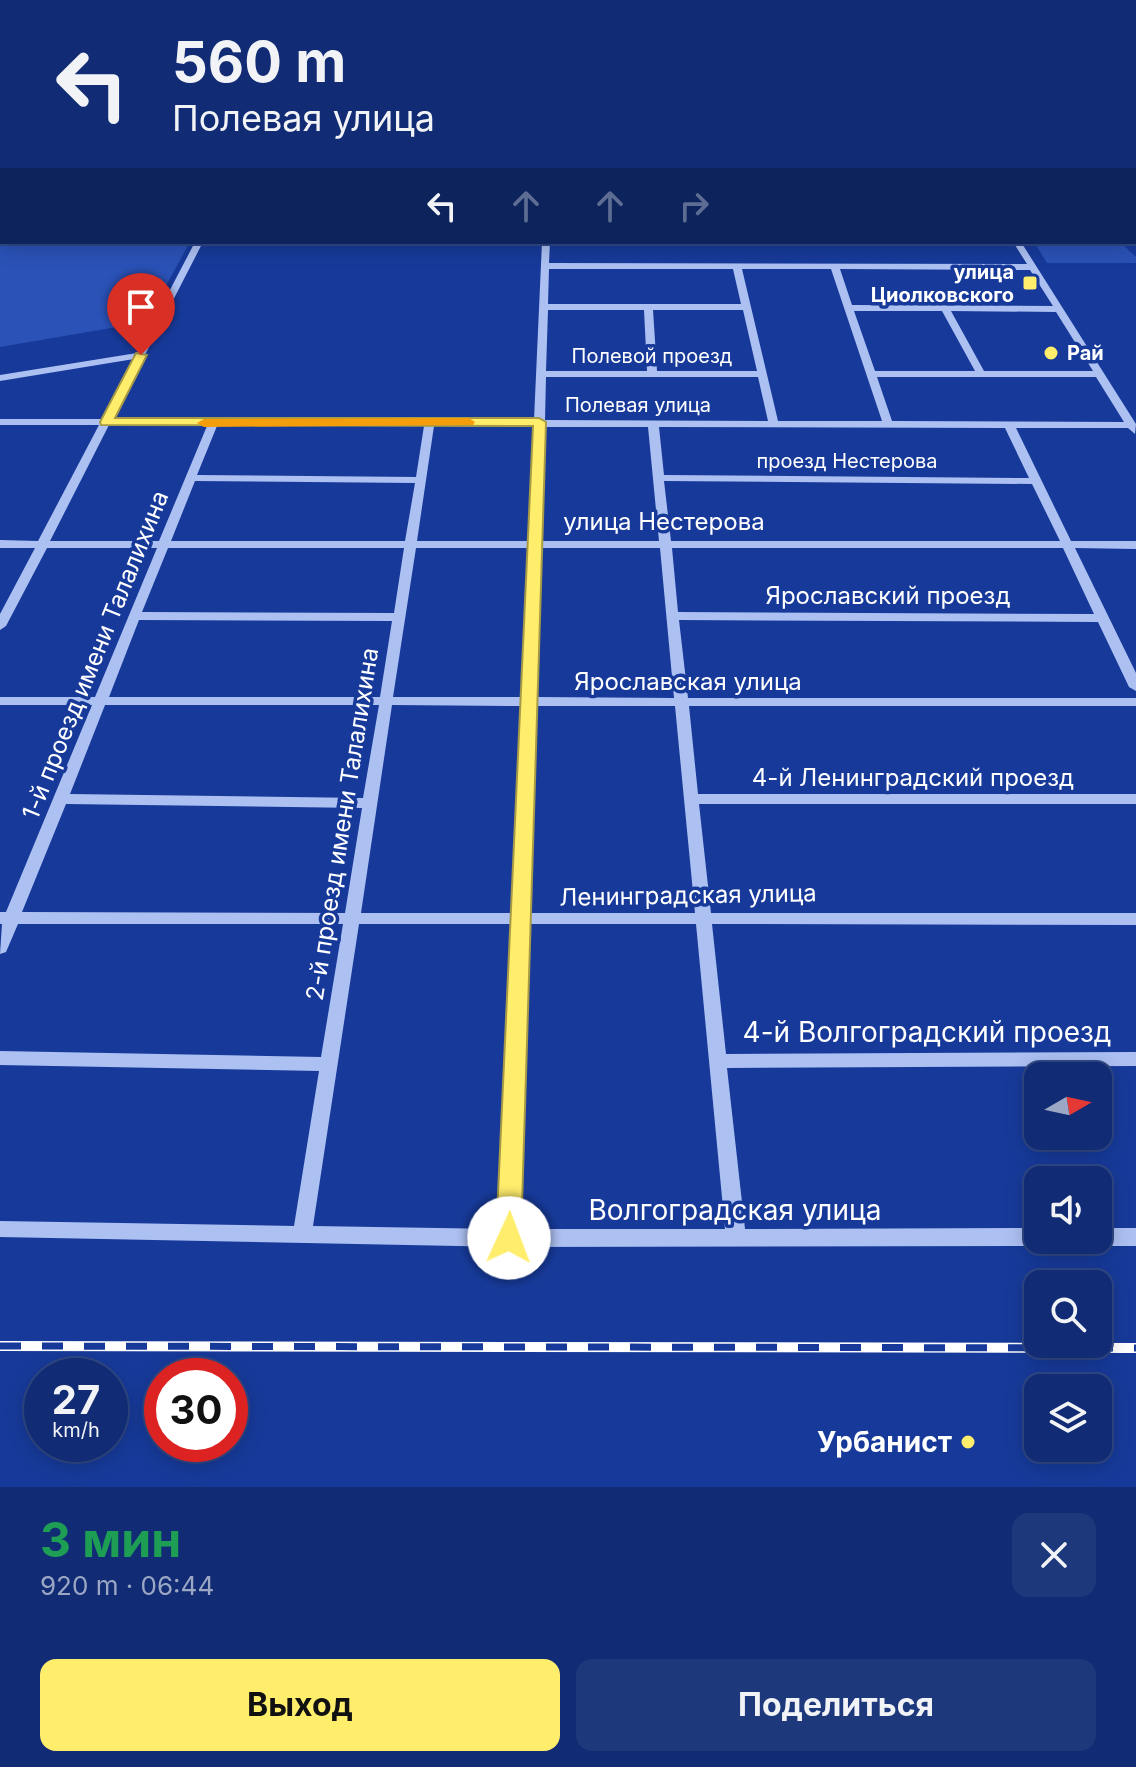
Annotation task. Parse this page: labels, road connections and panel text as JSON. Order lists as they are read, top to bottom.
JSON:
{
  "streets": {
    "street": [
      "Полевой проезд",
      "Полевая улица",
      "проезд Нестерова",
      "улица Нестерова",
      "Ярославский проезд",
      "1-й проезд имени Талалихина",
      "Ярославская улица",
      "4-й Ленинградский проезд",
      "2-й проезд имени Талалихина",
      "Ленинградская улица",
      "4-й Волгоградский проезд",
      "Волгоградская улица"
    ]
  },
  "crossings": [
    ["Полевая улица", "1-й проезд имени Талалихина"],
    ["Полевая улица", "2-й проезд имени Талалихина"],
    ["улица Нестерова", "1-й проезд имени Талалихина"],
    ["улица Нестерова", "2-й проезд имени Талалихина"],
    ["1-й проезд имени Талалихина", "Ярославская улица"],
    ["1-й проезд имени Талалихина", "Ленинградская улица"],
    ["Ярославская улица", "2-й проезд имени Талалихина"],
    ["2-й проезд имени Талалихина", "Ленинградская улица"],
    ["2-й проезд имени Талалихина", "Волгоградская улица"]
  ],
  "places": {
    "transit": ["улица Циолковского"],
    "other": ["Рай", "Урбанист"]
  },
  "north": "right",
  "page": {
    "turn": ["560 m", "Полевая улица"],
    "speed": "27 km/h",
    "limit": "30",
    "heading": ["3 мин", "920 m · 06:44"],
    "buttons": ["Выход", "Поделиться"]
  }
}
